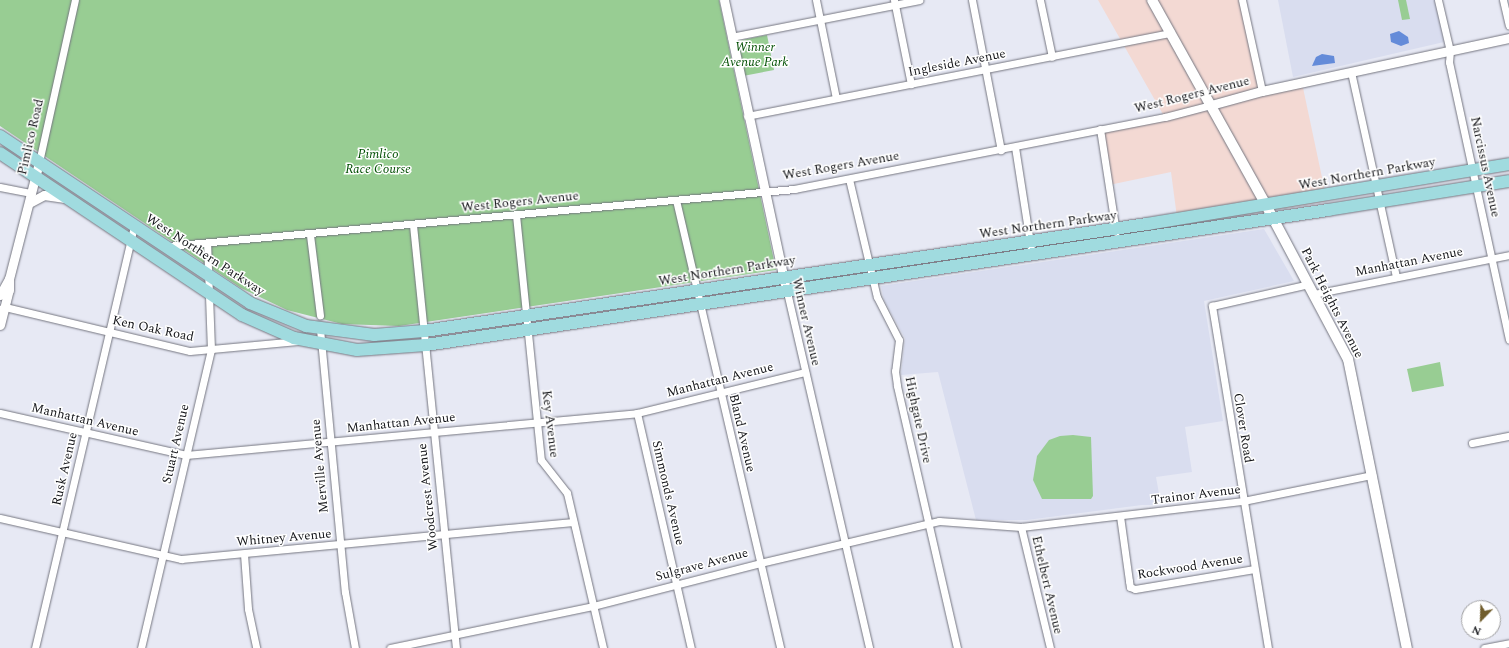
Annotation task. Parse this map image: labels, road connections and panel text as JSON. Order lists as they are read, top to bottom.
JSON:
{
  "streets": {
    "main road": ["West Northern Parkway", "Park Heights Avenue"],
    "street": [
      "Ingleside Avenue",
      "West Rogers Avenue",
      "Pimlico Road",
      "Narcissus Avenue",
      "Manhattan Avenue",
      "Winner Avenue",
      "Ken Oak Road",
      "Highgate Drive",
      "Key Avenue",
      "Clover Road",
      "Bland Avenue",
      "Stuart Avenue",
      "Merville Avenue",
      "Rusk Avenue",
      "Simmonds Avenue",
      "Trainor Avenue",
      "Woodcrest Avenue",
      "Whitney Avenue",
      "Sulgrave Avenue",
      "Rockwood Avenue",
      "Ethelbert Avenue"
    ]
  },
  "crossings": [
    ["Ingleside Avenue", "Park Heights Avenue"],
    ["Ingleside Avenue", "Winner Avenue"],
    ["West Rogers Avenue", "Narcissus Avenue"],
    ["West Rogers Avenue", "West Northern Parkway"],
    ["West Rogers Avenue", "Park Heights Avenue"],
    ["West Rogers Avenue", "Winner Avenue"],
    ["West Rogers Avenue", "Highgate Drive"],
    ["West Rogers Avenue", "Key Avenue"],
    ["West Rogers Avenue", "Bland Avenue"],
    ["West Rogers Avenue", "Stuart Avenue"],
    ["West Rogers Avenue", "Woodcrest Avenue"],
    ["Pimlico Road", "West Northern Parkway"],
    ["Pimlico Road", "Ken Oak Road"],
    ["Narcissus Avenue", "West Northern Parkway"],
    ["Narcissus Avenue", "Manhattan Avenue"],
    ["West Northern Parkway", "Park Heights Avenue"],
    ["West Northern Parkway", "Winner Avenue"],
    ["West Northern Parkway", "Ken Oak Road"],
    ["West Northern Parkway", "Highgate Drive"],
    ["West Northern Parkway", "Key Avenue"],
    ["West Northern Parkway", "Bland Avenue"],
    ["West Northern Parkway", "Stuart Avenue"],
    ["West Northern Parkway", "Merville Avenue"],
    ["West Northern Parkway", "Rusk Avenue"],
    ["West Northern Parkway", "Woodcrest Avenue"],
    ["Manhattan Avenue", "Park Heights Avenue"],
    ["Manhattan Avenue", "Winner Avenue"],
    ["Manhattan Avenue", "Key Avenue"],
    ["Manhattan Avenue", "Bland Avenue"],
    ["Manhattan Avenue", "Stuart Avenue"],
    ["Manhattan Avenue", "Merville Avenue"],
    ["Manhattan Avenue", "Rusk Avenue"],
    ["Manhattan Avenue", "Simmonds Avenue"],
    ["Manhattan Avenue", "Woodcrest Avenue"],
    ["Park Heights Avenue", "Clover Road"],
    ["Park Heights Avenue", "Trainor Avenue"],
    ["Winner Avenue", "Sulgrave Avenue"],
    ["Ken Oak Road", "Stuart Avenue"],
    ["Ken Oak Road", "Rusk Avenue"],
    ["Highgate Drive", "Sulgrave Avenue"],
    ["Key Avenue", "Whitney Avenue"],
    ["Key Avenue", "Sulgrave Avenue"],
    ["Clover Road", "Trainor Avenue"],
    ["Clover Road", "Rockwood Avenue"],
    ["Bland Avenue", "Sulgrave Avenue"],
    ["Stuart Avenue", "Whitney Avenue"],
    ["Merville Avenue", "Whitney Avenue"],
    ["Rusk Avenue", "Whitney Avenue"],
    ["Simmonds Avenue", "Sulgrave Avenue"],
    ["Trainor Avenue", "Sulgrave Avenue"],
    ["Trainor Avenue", "Rockwood Avenue"],
    ["Trainor Avenue", "Ethelbert Avenue"],
    ["Woodcrest Avenue", "Whitney Avenue"],
    ["Woodcrest Avenue", "Sulgrave Avenue"],
    ["Sulgrave Avenue", "Ethelbert Avenue"]
  ],
  "parks": ["Winner Avenue Park", "Pimlico Race Course"],
  "north": "bottom left"
}
